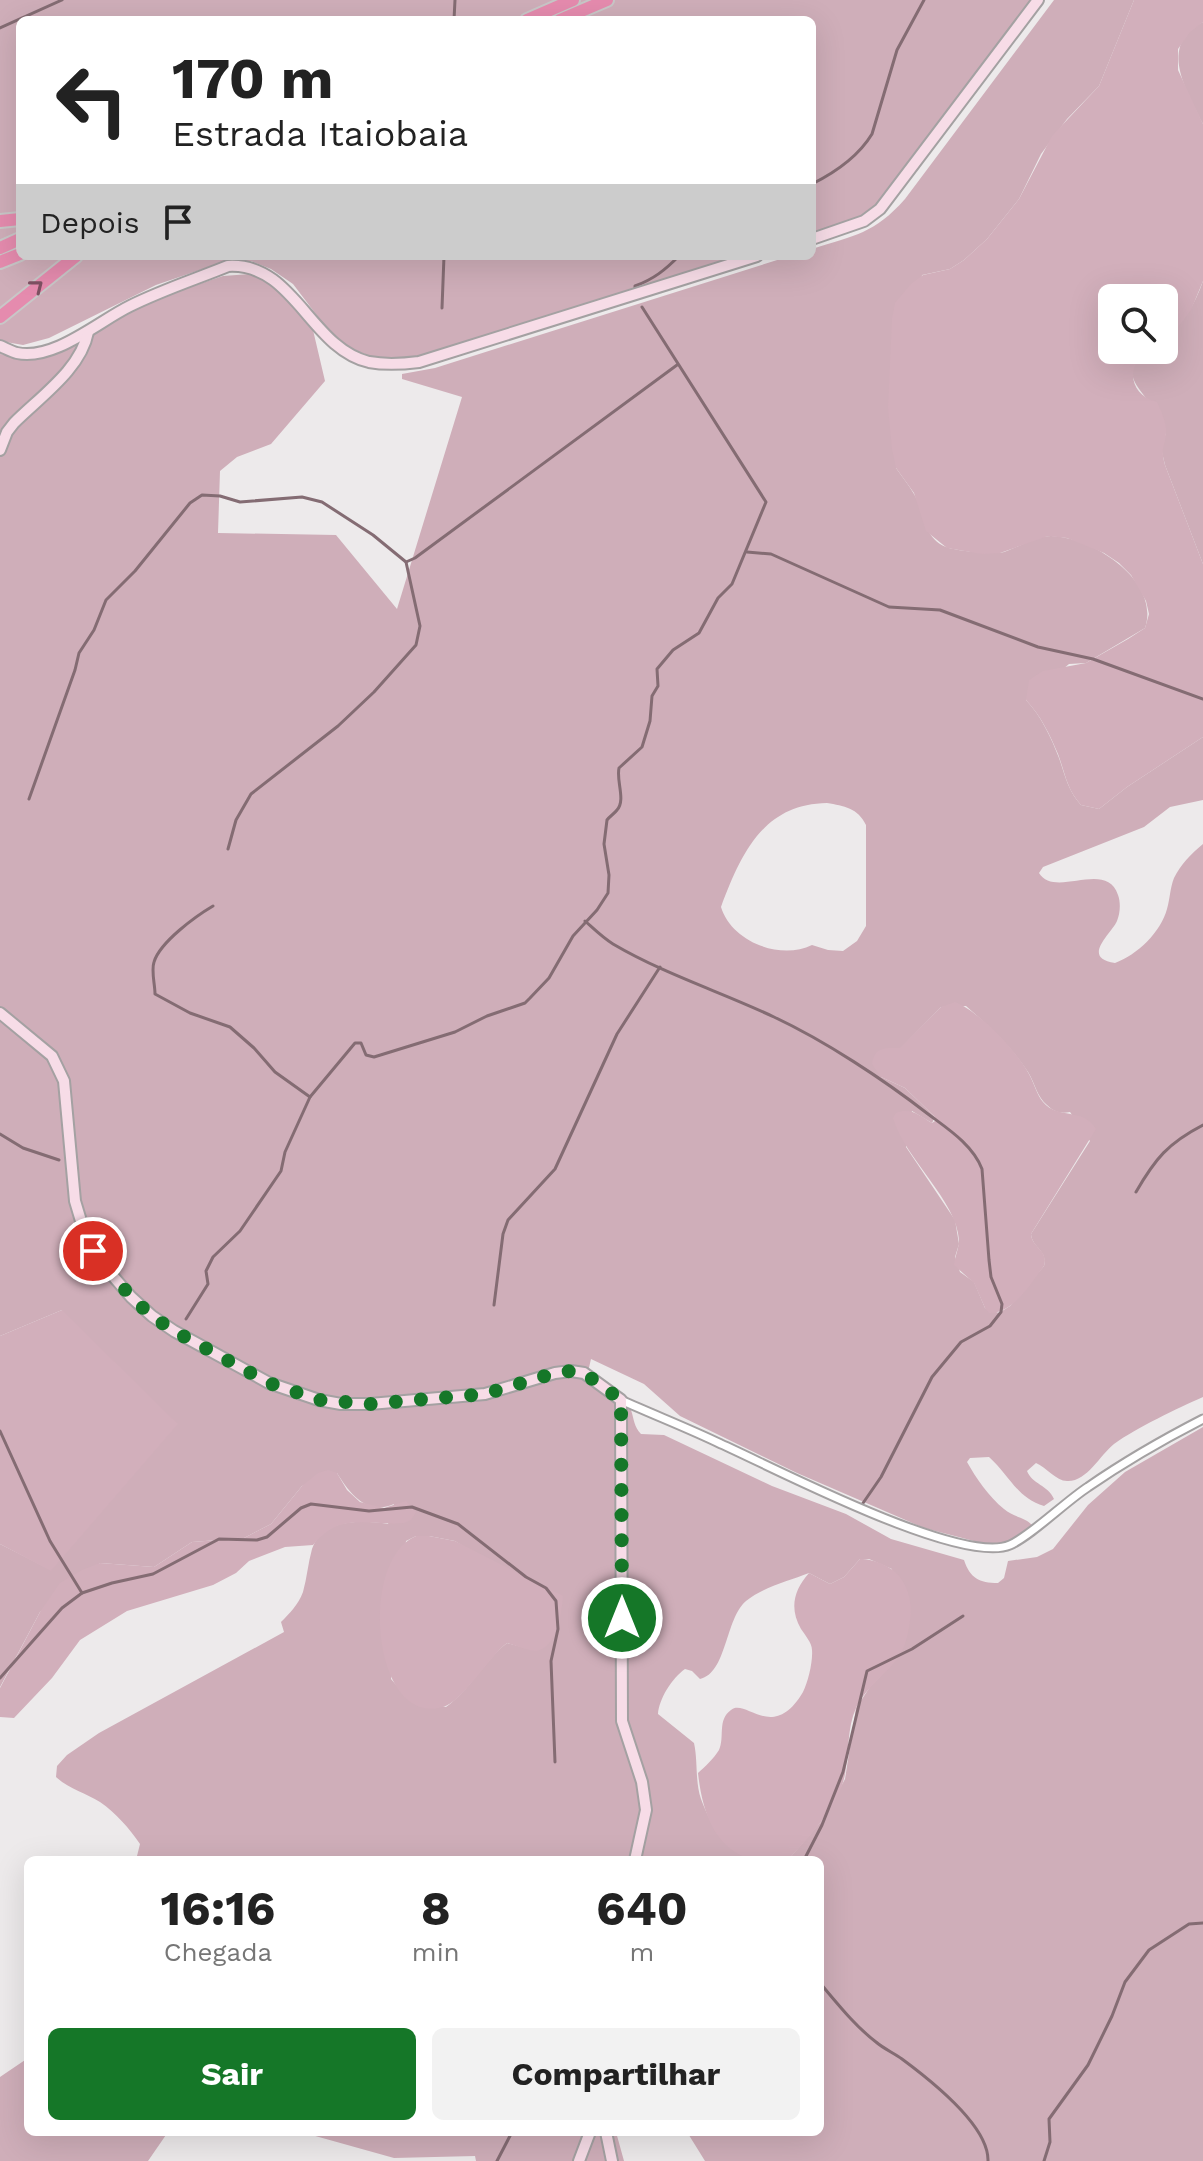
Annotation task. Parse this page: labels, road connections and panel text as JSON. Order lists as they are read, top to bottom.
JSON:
{
  "page": {
    "turn": ["170 m", "Estrada Itaiobaia"],
    "then": "Depois",
    "eta": [
      "16:16",
      "Chegada",
      "8",
      "min",
      "640",
      "m"
    ],
    "buttons": ["Sair", "Compartilhar"]
  }
}
